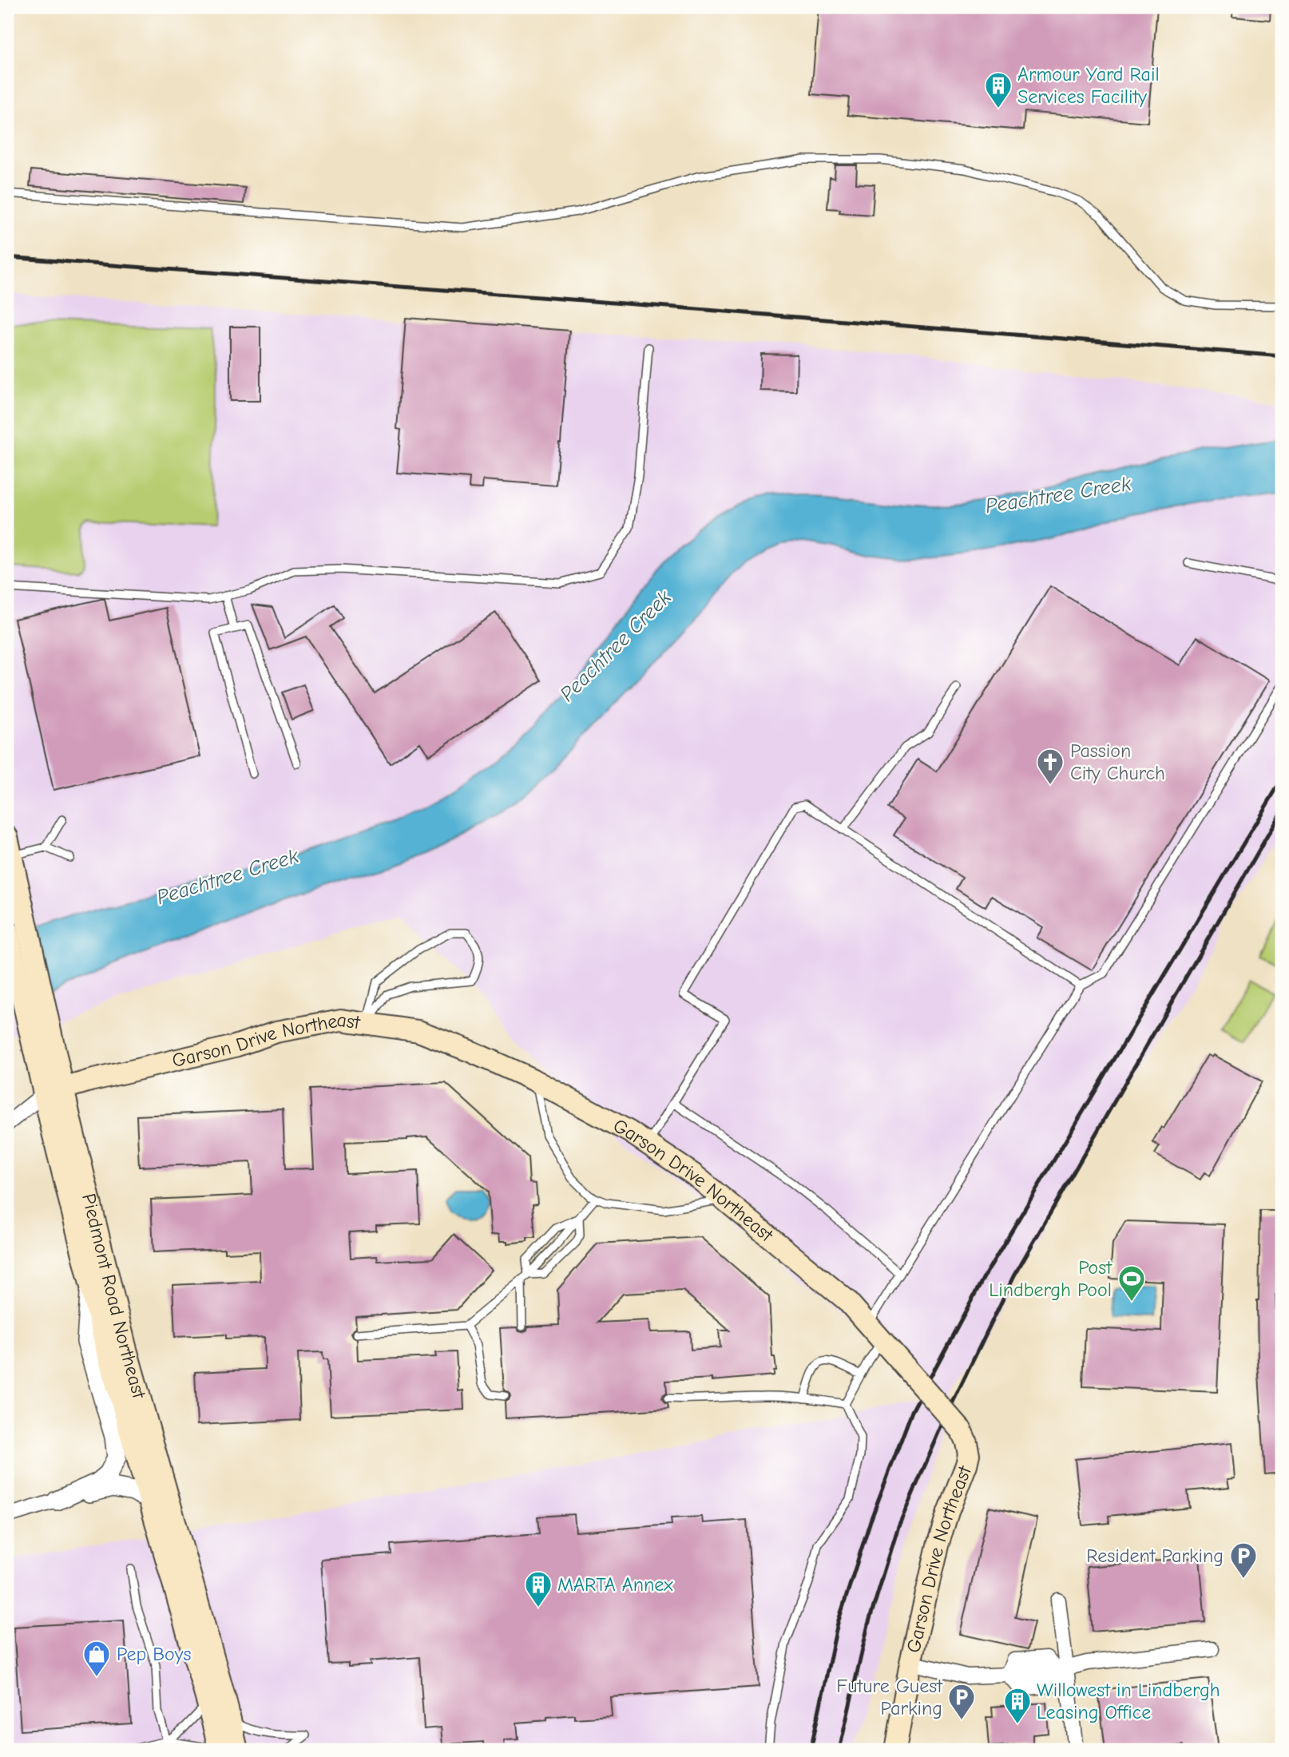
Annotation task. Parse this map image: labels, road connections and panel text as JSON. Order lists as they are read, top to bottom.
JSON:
{
  "streets": {
    "main road": ["Garson Drive Northeast", "Piedmont Road Northeast"]
  },
  "crossings": [
    ["Garson Drive Northeast", "Piedmont Road Northeast"]
  ],
  "water": ["Peachtree Creek"],
  "places": {
    "building": ["Armour Yard Rail Services Facility", "MARTA Annex", "Willowest in Lindbergh Leasing Office"],
    "church": ["Passion City Church"],
    "sports": ["Post Lindbergh Pool"],
    "parking": ["Resident Parking", "Future Guest Parking"],
    "shop": ["Pep Boys"]
  }
}
